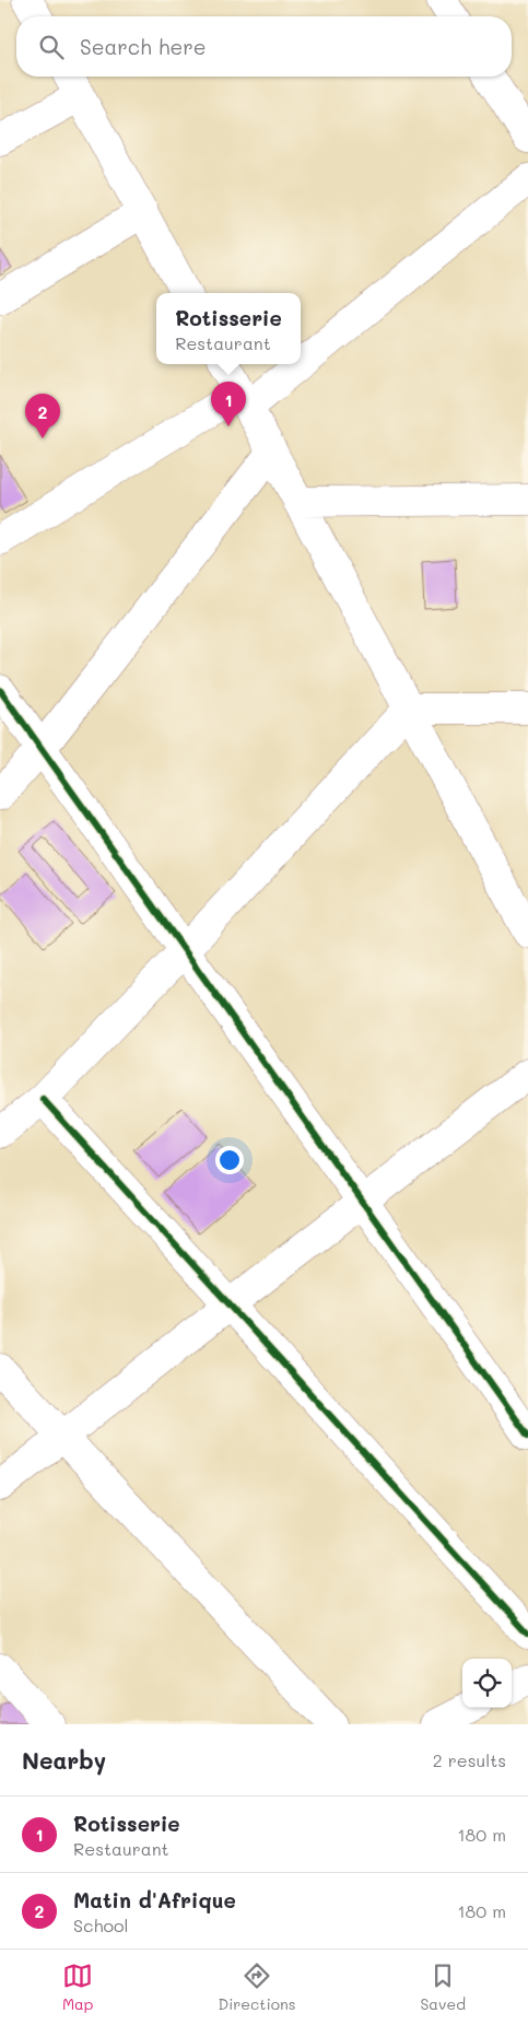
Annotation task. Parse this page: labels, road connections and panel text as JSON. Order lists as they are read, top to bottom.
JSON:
{
  "page": {
    "search": "Search here",
    "popup": ["Rotisserie", "Restaurant"],
    "pins": ["1", "2"],
    "heading": ["Nearby", "2 results"],
    "list": [
      {
        "mark": "1",
        "name": "Rotisserie",
        "note": "Restaurant",
        "value": "180 m"
      },
      {
        "mark": "2",
        "name": "Matin d'Afrique",
        "note": "School",
        "value": "180 m"
      }
    ],
    "nav": ["Map", "Directions", "Saved"]
  }
}
